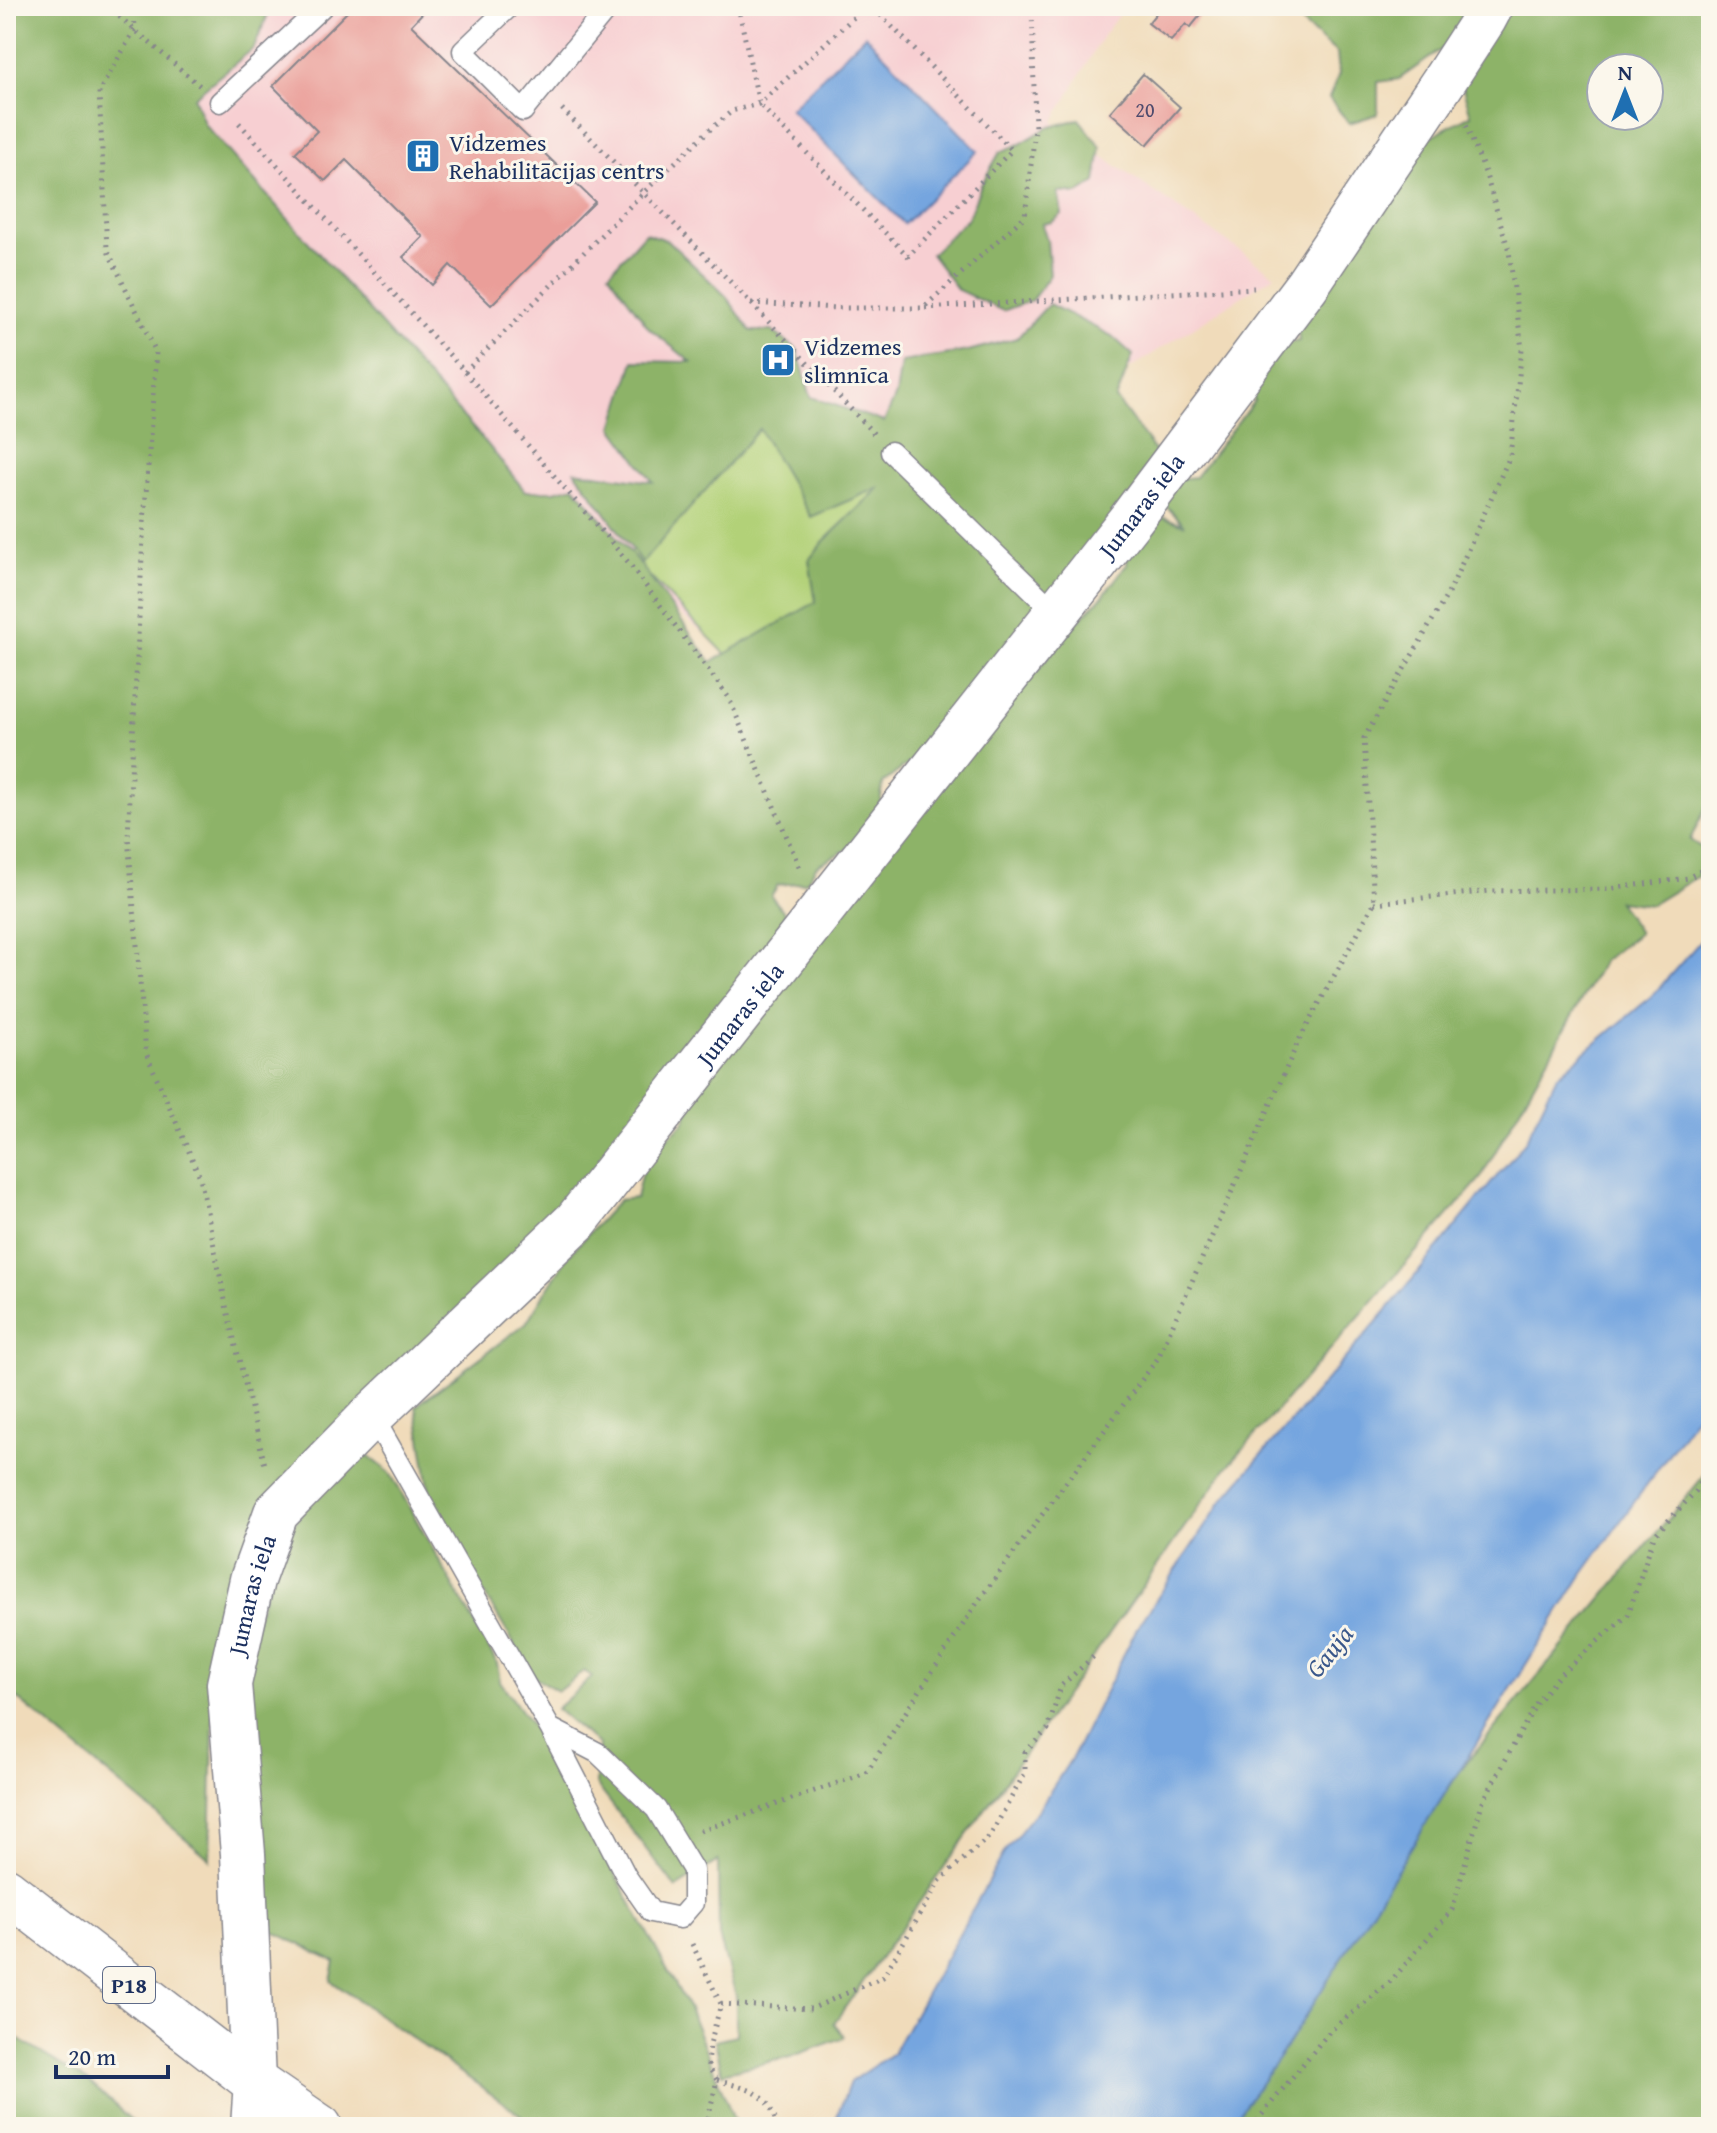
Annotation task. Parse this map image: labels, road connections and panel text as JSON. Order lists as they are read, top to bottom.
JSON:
{
  "streets": {
    "street": ["Jumaras iela", "P18"]
  },
  "crossings": [
    ["Jumaras iela", "P18"]
  ],
  "water": ["Gauja"],
  "places": {
    "building": ["Vidzemes Rehabilitācijas centrs"],
    "hospital": ["Vidzemes slimnīca"]
  },
  "house_numbers": ["20"],
  "scale_bar": "20 m",
  "north": "top"
}
